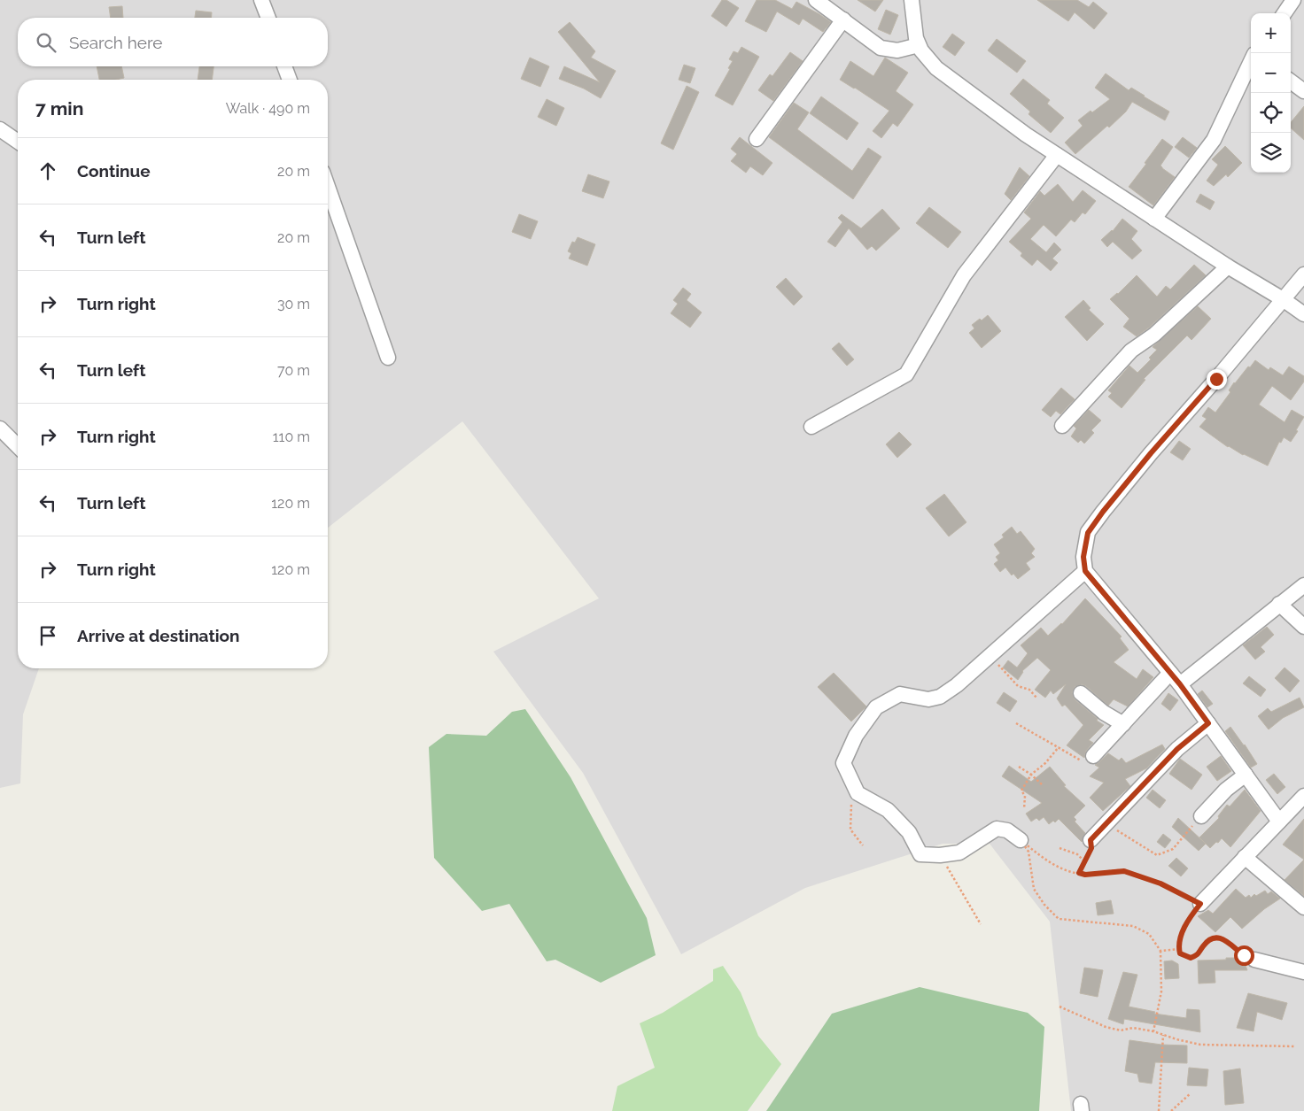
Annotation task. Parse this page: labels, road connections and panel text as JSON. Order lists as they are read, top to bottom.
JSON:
{
  "page": {
    "map_buttons": ["+", "−"],
    "search": "Search here",
    "heading": ["7 min", "Walk · 490 m"],
    "list": [
      ["Continue", "20 m"],
      ["Turn left", "20 m"],
      ["Turn right", "30 m"],
      ["Turn left", "70 m"],
      ["Turn right", "110 m"],
      ["Turn left", "120 m"],
      ["Turn right", "120 m"],
      "Arrive at destination"
    ]
  }
}
